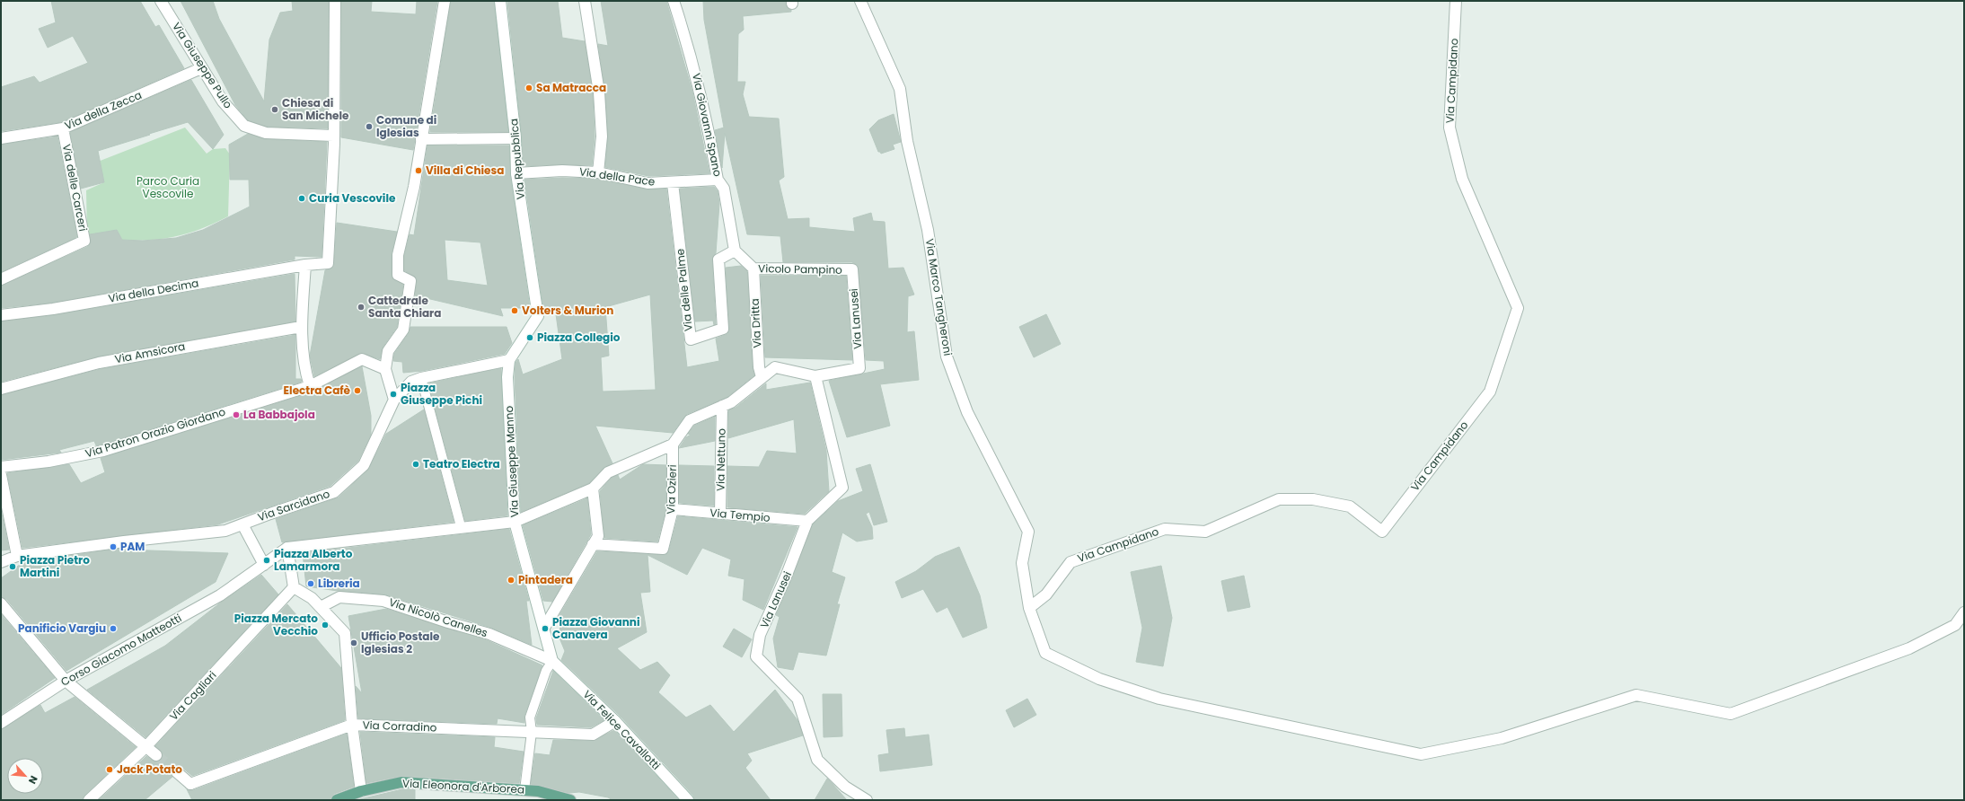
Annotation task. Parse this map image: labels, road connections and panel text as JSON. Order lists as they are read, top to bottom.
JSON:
{
  "streets": {
    "main road": ["Via Eleonora d'Arborea"],
    "street": [
      "Via Giuseppe Pullo",
      "Via Campidano",
      "Via della Zecca",
      "Via Giovanni Spano",
      "Via Repubblica",
      "Via della Pace",
      "Via delle Carceri",
      "Vicolo Pampino",
      "Via delle Palme",
      "Via della Decima",
      "Via Marco Tangheroni",
      "Via Lanusei",
      "Via Dritta",
      "Via Amsicora",
      "Via Patron Orazio Giordano",
      "Via Nettuno",
      "Via Giuseppe Manno",
      "Via Ozieri",
      "Via Sarcidano",
      "Via Tempio",
      "Via Nicolò Canelles",
      "Corso Giacomo Matteotti",
      "Via Cagliari",
      "Via Corradino",
      "Via Felice Cavallotti"
    ]
  },
  "crossings": [
    ["Via Giuseppe Pullo", "Via della Zecca"],
    ["Via Giuseppe Pullo", "Via della Decima"],
    ["Via Campidano", "Via Marco Tangheroni"],
    ["Via della Zecca", "Via delle Carceri"],
    ["Via Giovanni Spano", "Via della Pace"],
    ["Via Giovanni Spano", "Vicolo Pampino"],
    ["Via Giovanni Spano", "Via delle Palme"],
    ["Via Repubblica", "Via della Pace"],
    ["Via Repubblica", "Via Giuseppe Manno"],
    ["Via della Pace", "Via delle Palme"],
    ["Vicolo Pampino", "Via delle Palme"],
    ["Vicolo Pampino", "Via Lanusei"],
    ["Vicolo Pampino", "Via Dritta"],
    ["Via Lanusei", "Via Tempio"],
    ["Via Nettuno", "Via Tempio"],
    ["Via Ozieri", "Via Tempio"],
    ["Via Nicolò Canelles", "Via Felice Cavallotti"],
    ["Via Corradino", "Via Felice Cavallotti"]
  ],
  "parks": ["Parco Curia Vescovile"],
  "places": [
    "Sa Matracca",
    "Chiesa di San Michele",
    "Comune di Iglesias",
    "Villa di Chiesa",
    "Curia Vescovile",
    "Cattedrale Santa Chiara",
    "Volters & Murion",
    "Piazza Collegio",
    "Electra Cafè",
    "Piazza Giuseppe Pichi",
    "La Babbajola",
    "Teatro Electra",
    "PAM",
    "Piazza Alberto Lamarmora",
    "Piazza Pietro Martini",
    "Pintadera",
    "Libreria",
    "Piazza Mercato Vecchio",
    "Panificio Vargiu",
    "Piazza Giovanni Canavera",
    "Ufficio Postale Iglesias 2",
    "Jack Potato"
  ],
  "north": "bottom right"
}
